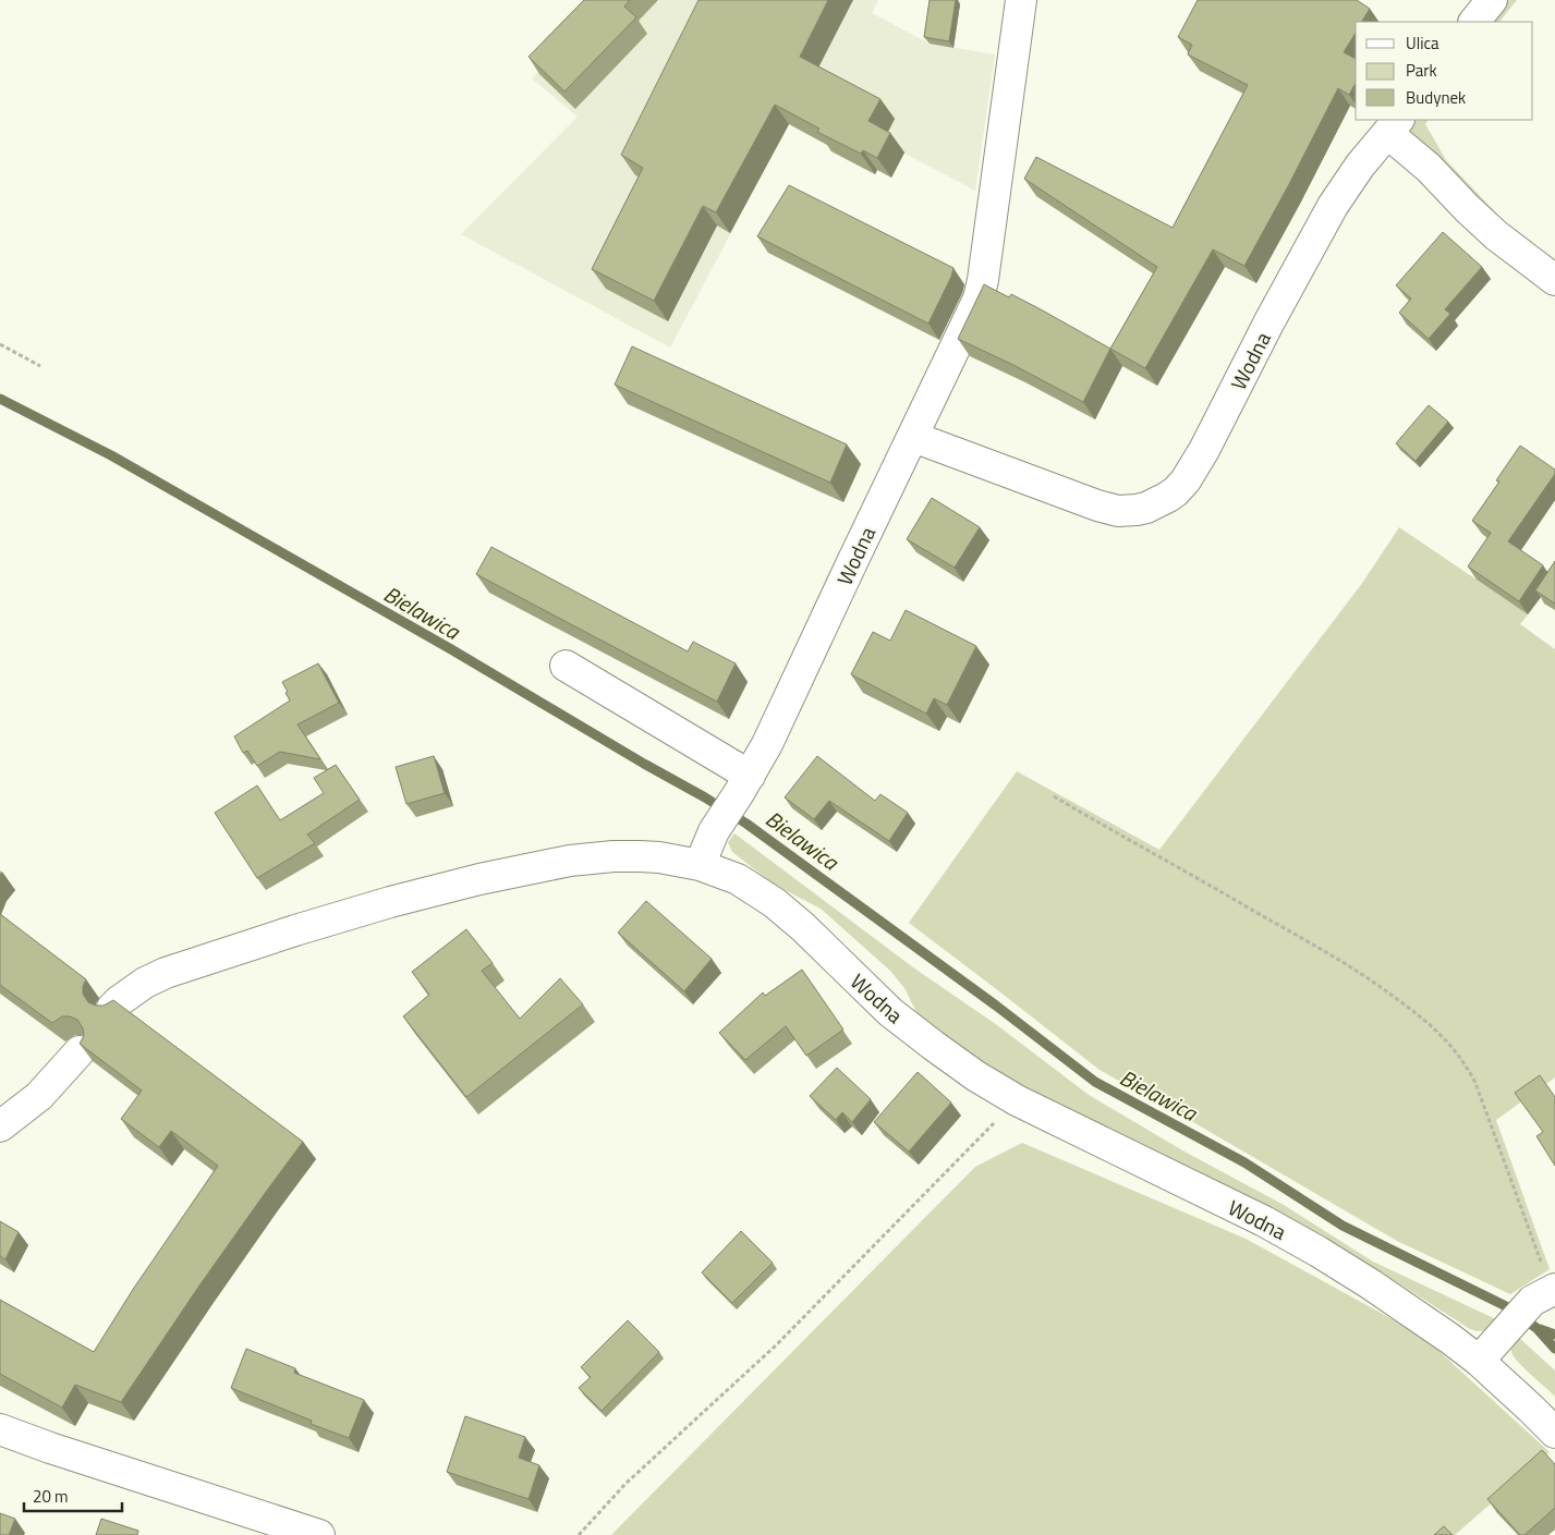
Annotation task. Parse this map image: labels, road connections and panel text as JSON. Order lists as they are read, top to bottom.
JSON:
{
  "streets": {
    "street": ["Wodna"]
  },
  "water": ["Bielawica"],
  "legend": ["Ulica", "Park", "Budynek"],
  "scale_bar": "20 m"
}
